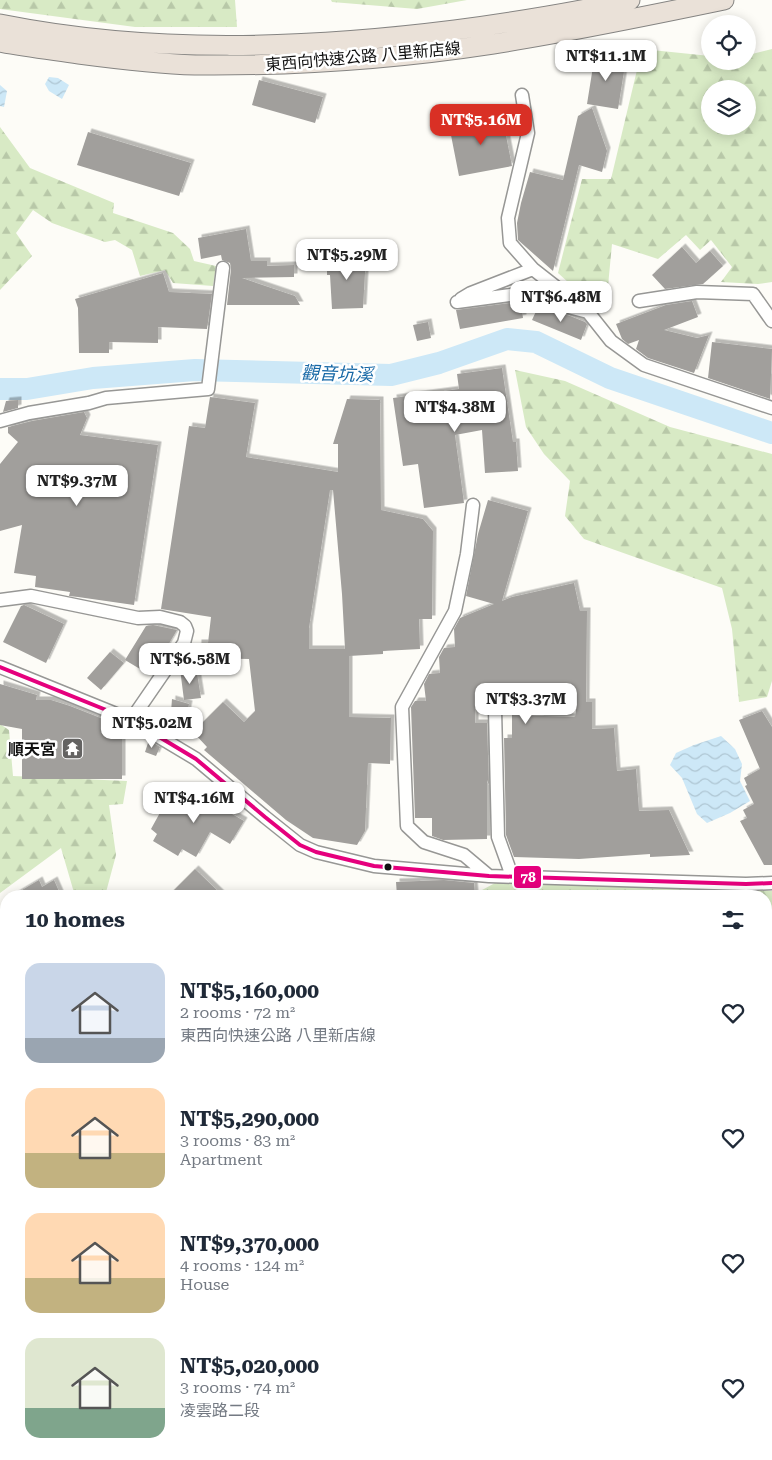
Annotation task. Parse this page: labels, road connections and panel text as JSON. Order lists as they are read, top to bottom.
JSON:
{
  "streets": {
    "highway": ["東西向快速公路 八里新店線"]
  },
  "water": ["觀音坑溪"],
  "places": {
    "temple": ["順天宮"]
  },
  "lines": ["transit line 78"],
  "page": {
    "price": [
      "NT$11.1M",
      "NT$5.16M",
      "NT$5.29M",
      "NT$6.48M",
      "NT$4.38M",
      "NT$9.37M",
      "NT$6.58M",
      "NT$3.37M",
      "NT$5.02M",
      "NT$4.16M"
    ],
    "heading": "10 homes",
    "list": [
      {
        "name": "NT$5,160,000",
        "note": "2 rooms · 72 m² · 東西向快速公路 八里新店線"
      },
      {
        "name": "NT$5,290,000",
        "note": "3 rooms · 83 m² · Apartment"
      },
      {
        "name": "NT$9,370,000",
        "note": "4 rooms · 124 m² · House"
      },
      {
        "name": "NT$5,020,000",
        "note": "3 rooms · 74 m² · 凌雲路二段"
      }
    ]
  }
}
